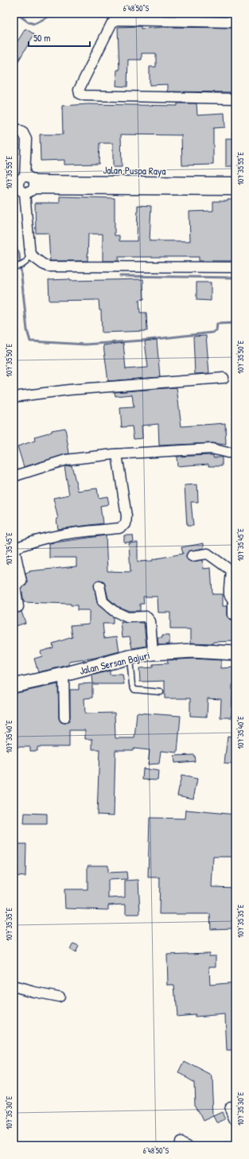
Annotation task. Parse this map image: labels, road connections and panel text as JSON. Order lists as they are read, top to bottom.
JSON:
{
  "streets": {
    "main road": ["Jalan Sersan Bajuri"],
    "street": ["Jalan Puspa Raya"]
  },
  "scale_bar": "50 m",
  "coordinates": [
    "6°48'50\"S",
    "107°35'55\"E",
    "107°35'50\"E",
    "107°35'45\"E",
    "107°35'40\"E",
    "107°35'35\"E",
    "107°35'30\"E"
  ]
}
